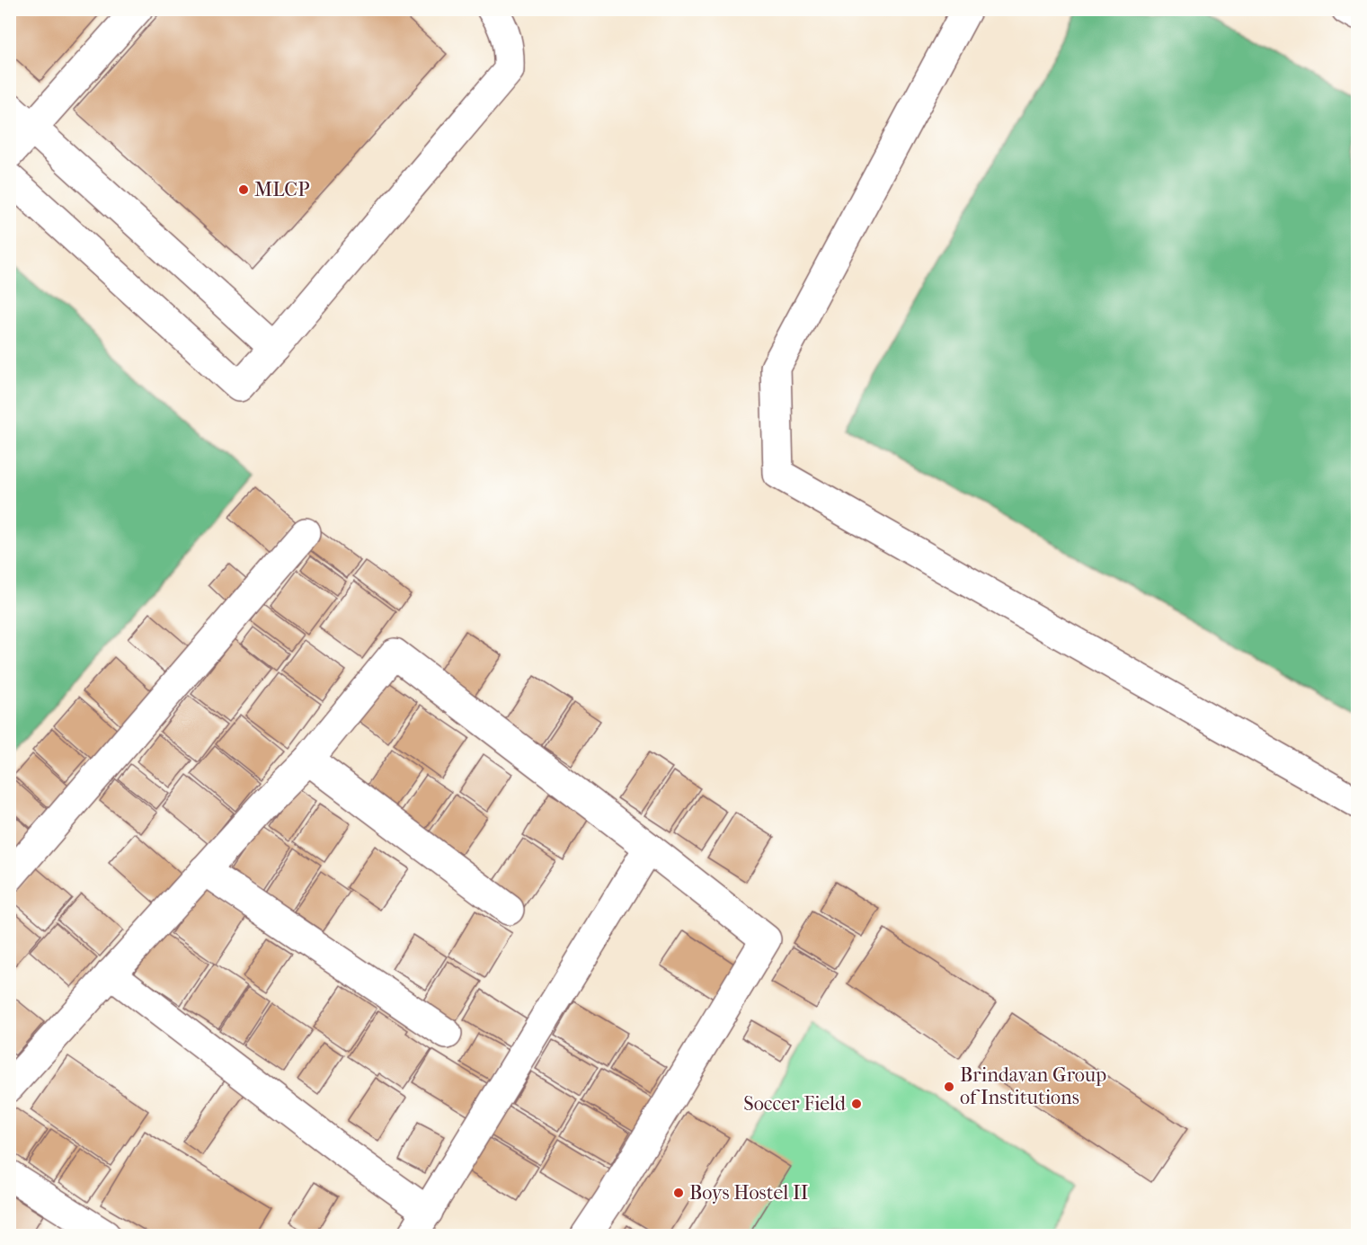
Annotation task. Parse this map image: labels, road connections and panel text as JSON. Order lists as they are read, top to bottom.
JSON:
{
  "places": [
    "MLCP",
    "Brindavan Group of Institutions",
    "Soccer Field",
    "Boys Hostel II"
  ]
}
